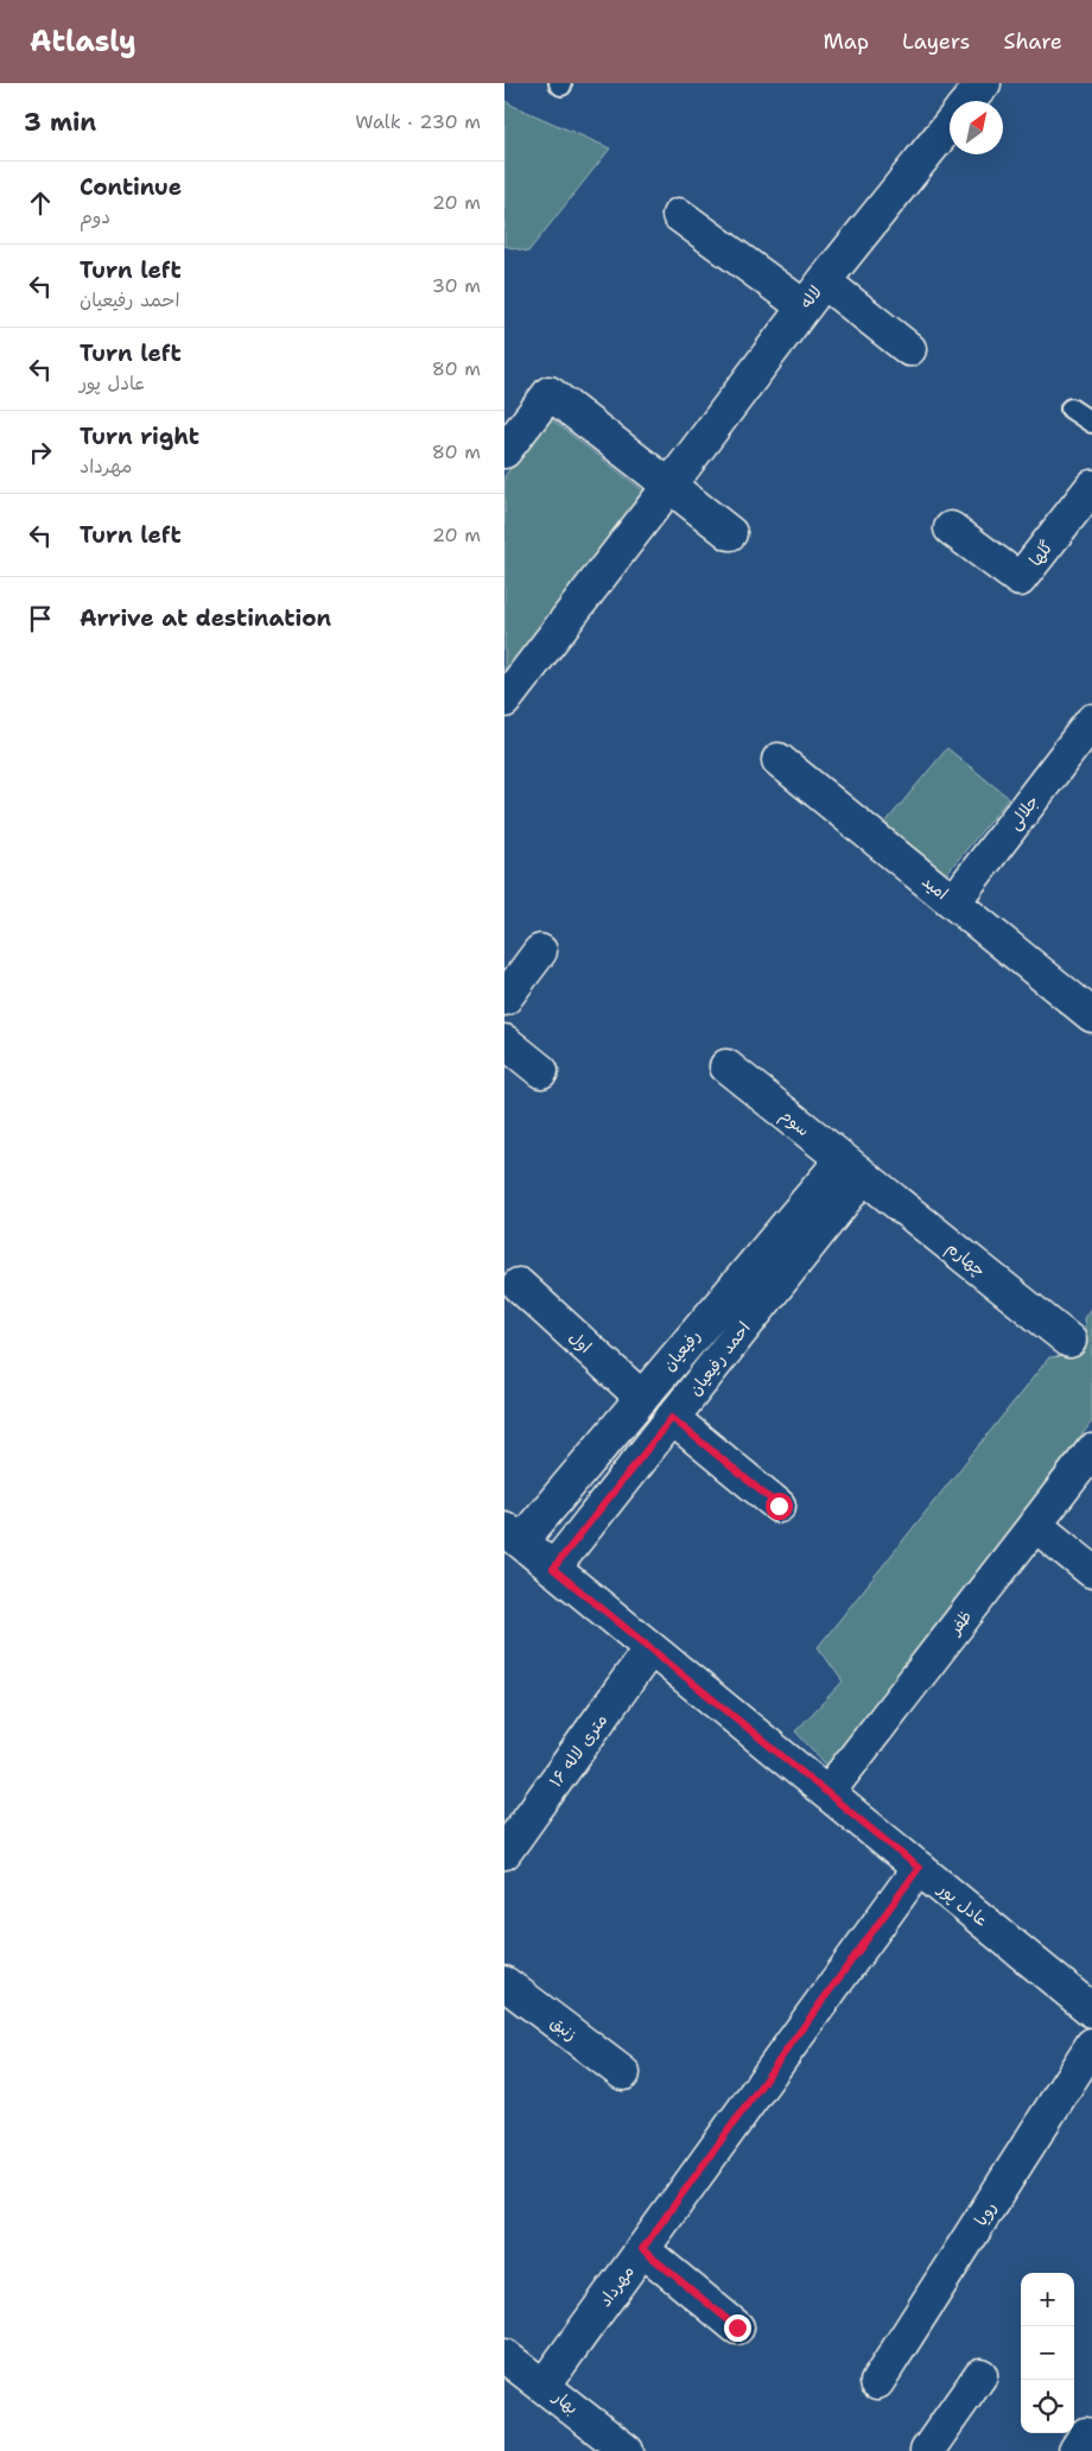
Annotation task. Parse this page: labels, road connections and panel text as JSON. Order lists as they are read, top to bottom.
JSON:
{
  "streets": {
    "street": [
      "لاله",
      "گلها",
      "جلالی",
      "امید",
      "سوم",
      "چهارم",
      "اول",
      "رفیعیان",
      "احمد رفیعیان",
      "ظفر",
      "۱۶ متری لاله",
      "عادل پور",
      "زنبق",
      "رویا",
      "مهرداد",
      "بهار"
    ]
  },
  "crossings": [
    ["جلالی", "امید"],
    ["سوم", "چهارم"],
    ["سوم", "رفیعیان"],
    ["سوم", "احمد رفیعیان"],
    ["چهارم", "رفیعیان"],
    ["چهارم", "احمد رفیعیان"],
    ["اول", "رفیعیان"],
    ["رفیعیان", "احمد رفیعیان"],
    ["رفیعیان", "عادل پور"],
    ["احمد رفیعیان", "عادل پور"],
    ["ظفر", "عادل پور"],
    ["۱۶ متری لاله", "عادل پور"],
    ["عادل پور", "مهرداد"],
    ["مهرداد", "بهار"]
  ],
  "north": "top right",
  "page": {
    "header": "Atlasly",
    "nav": ["Map", "Layers", "Share"],
    "heading": ["3 min", "Walk · 230 m"],
    "list": [
      ["Continue", "دوم", "20 m"],
      ["Turn left", "احمد رفیعیان", "30 m"],
      ["Turn left", "عادل پور", "80 m"],
      ["Turn right", "مهرداد", "80 m"],
      ["Turn left", "20 m"],
      "Arrive at destination"
    ],
    "map_buttons": ["+", "−"]
  }
}
